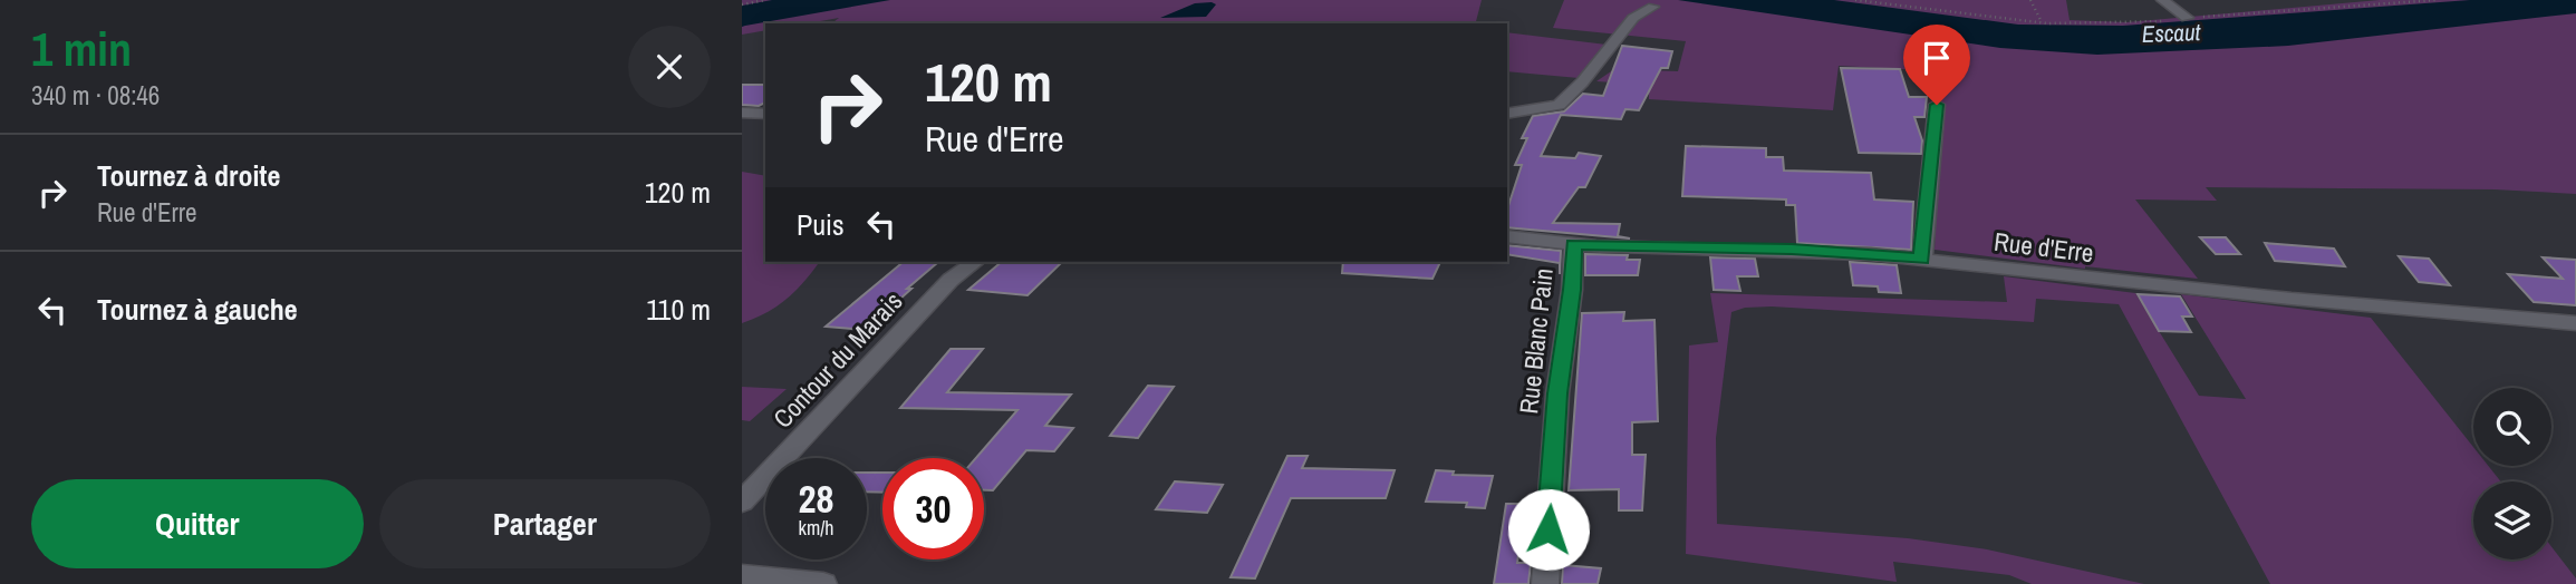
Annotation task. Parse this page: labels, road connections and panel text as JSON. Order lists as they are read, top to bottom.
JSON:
{
  "streets": {
    "street": ["Rue d'Erre", "Rue Blanc Pain", "Contour du Marais"]
  },
  "crossings": [
    ["Rue d'Erre", "Rue Blanc Pain"]
  ],
  "water": ["Escaut"],
  "page": {
    "heading": ["1 min", "340 m · 08:46"],
    "turn": ["120 m", "Rue d'Erre"],
    "list": [
      {
        "name": "Tournez à droite",
        "note": "Rue d'Erre",
        "value": "120 m"
      },
      {
        "name": "Tournez à gauche",
        "value": "110 m"
      }
    ],
    "then": "Puis",
    "speed": "28 km/h",
    "limit": "30",
    "buttons": ["Quitter", "Partager"]
  }
}
